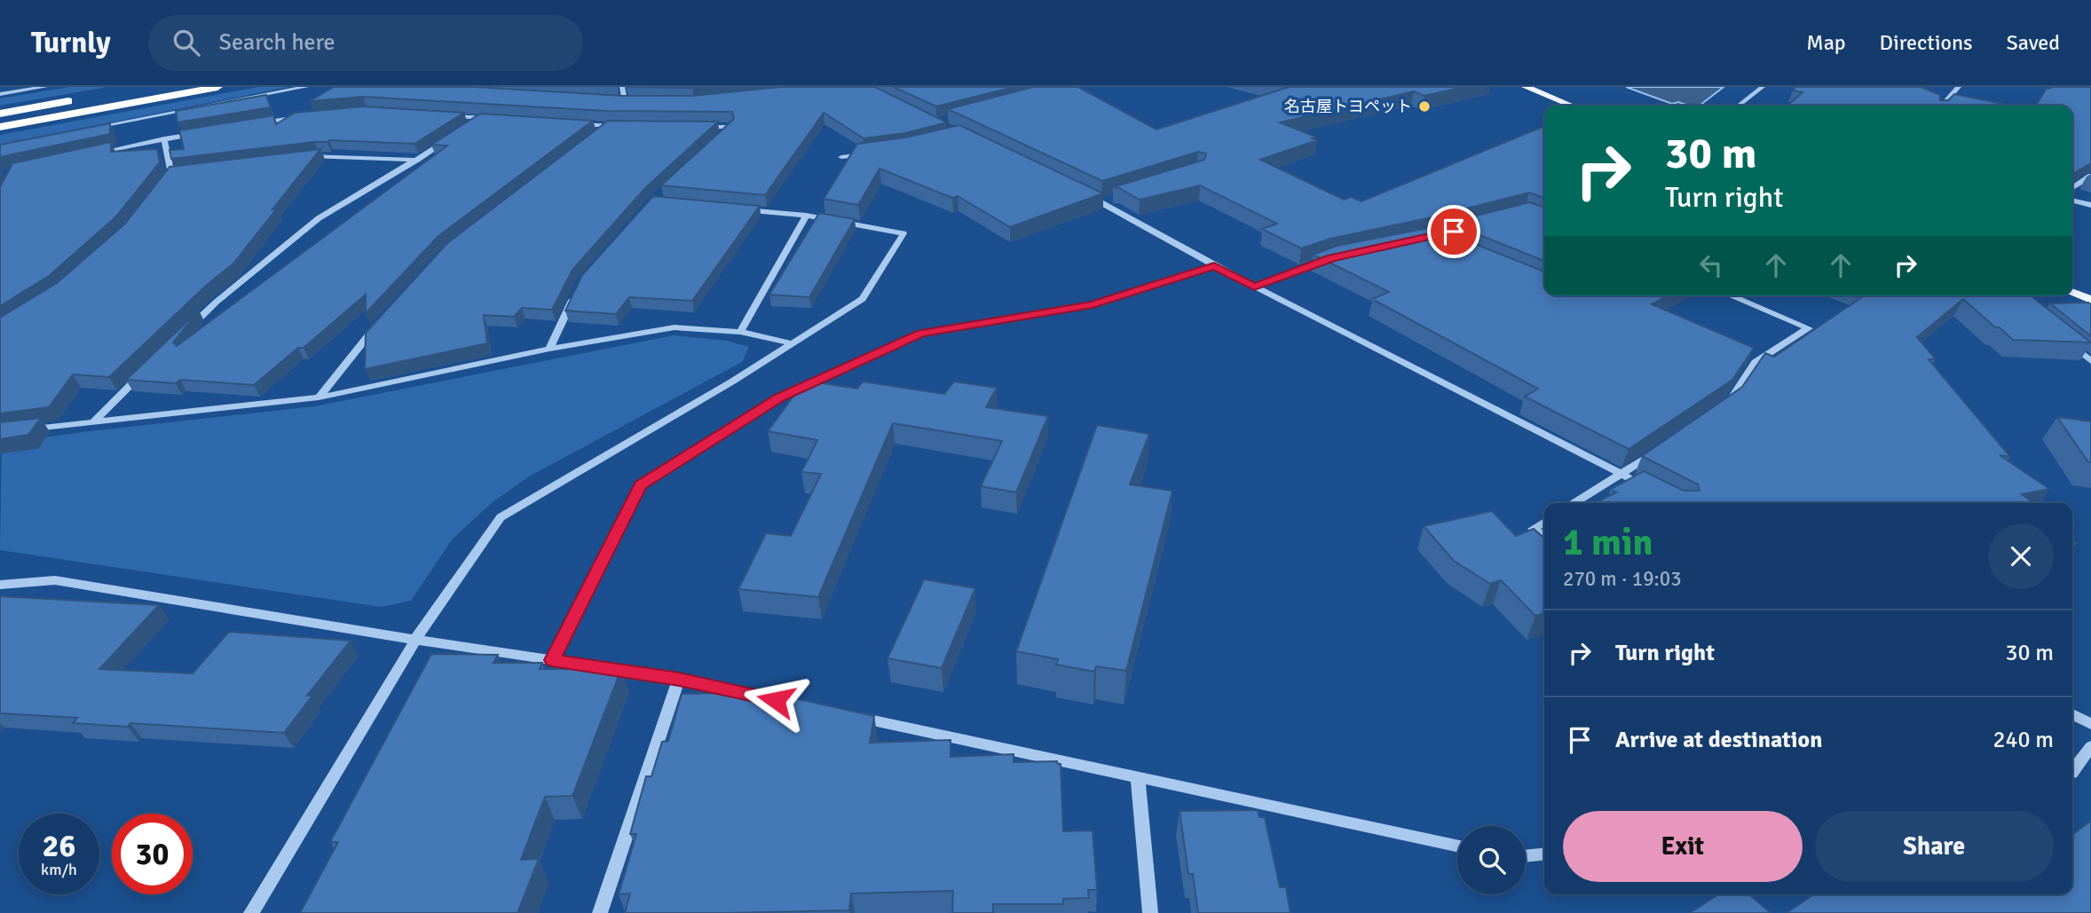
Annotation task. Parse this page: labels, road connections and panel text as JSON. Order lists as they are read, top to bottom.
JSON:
{
  "places": ["名古屋トヨペット"],
  "page": {
    "header": "Turnly",
    "search": "Search here",
    "nav": ["Map", "Directions", "Saved"],
    "turn": ["30 m", "Turn right"],
    "heading": ["1 min", "270 m · 19:03"],
    "list": [
      {
        "name": "Turn right",
        "value": "30 m"
      },
      {
        "name": "Arrive at destination",
        "value": "240 m"
      }
    ],
    "buttons": ["Exit", "Share"],
    "speed": "26 km/h",
    "limit": "30"
  }
}
